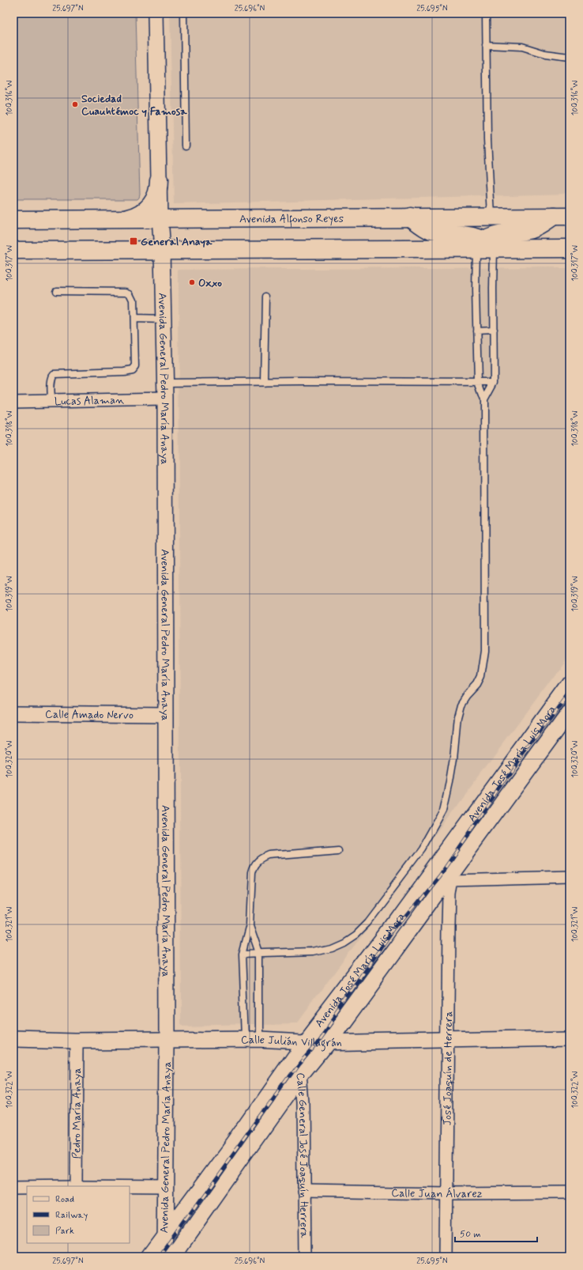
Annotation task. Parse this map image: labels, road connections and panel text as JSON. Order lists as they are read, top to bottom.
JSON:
{
  "streets": {
    "highway": ["Avenida Alfonso Reyes"],
    "street": [
      "Avenida General Pedro María Anaya",
      "Lucas Alaman",
      "Calle Amado Nervo",
      "Avenida José María Luis Mora",
      "Calle Julián Villagrán",
      "José Joaquín de Herrera",
      "Pedro María Anaya",
      "Calle General José Joaquín Herrera",
      "Calle Juan Álvarez"
    ]
  },
  "crossings": [
    ["Avenida Alfonso Reyes", "Avenida General Pedro María Anaya"],
    ["Avenida General Pedro María Anaya", "Lucas Alaman"],
    ["Avenida General Pedro María Anaya", "Calle Amado Nervo"],
    ["Avenida General Pedro María Anaya", "Avenida José María Luis Mora"],
    ["Avenida General Pedro María Anaya", "Calle Julián Villagrán"],
    ["Avenida José María Luis Mora", "Calle Julián Villagrán"],
    ["Avenida José María Luis Mora", "José Joaquín de Herrera"],
    ["Avenida José María Luis Mora", "Calle General José Joaquín Herrera"],
    ["Calle Julián Villagrán", "José Joaquín de Herrera"],
    ["Calle Julián Villagrán", "Pedro María Anaya"],
    ["José Joaquín de Herrera", "Calle Juan Álvarez"],
    ["Calle General José Joaquín Herrera", "Calle Juan Álvarez"]
  ],
  "places": {
    "other": ["Sociedad Cuauhtémoc y Famosa", "Oxxo"],
    "transit": ["General Anaya"]
  },
  "legend": ["Road", "Railway", "Park"],
  "scale_bar": "50 m",
  "coordinates": [
    "25.697°N",
    "25.696°N",
    "25.695°N",
    "100.316°W",
    "100.317°W",
    "100.318°W",
    "100.319°W",
    "100.320°W",
    "100.321°W",
    "100.322°W"
  ]
}
